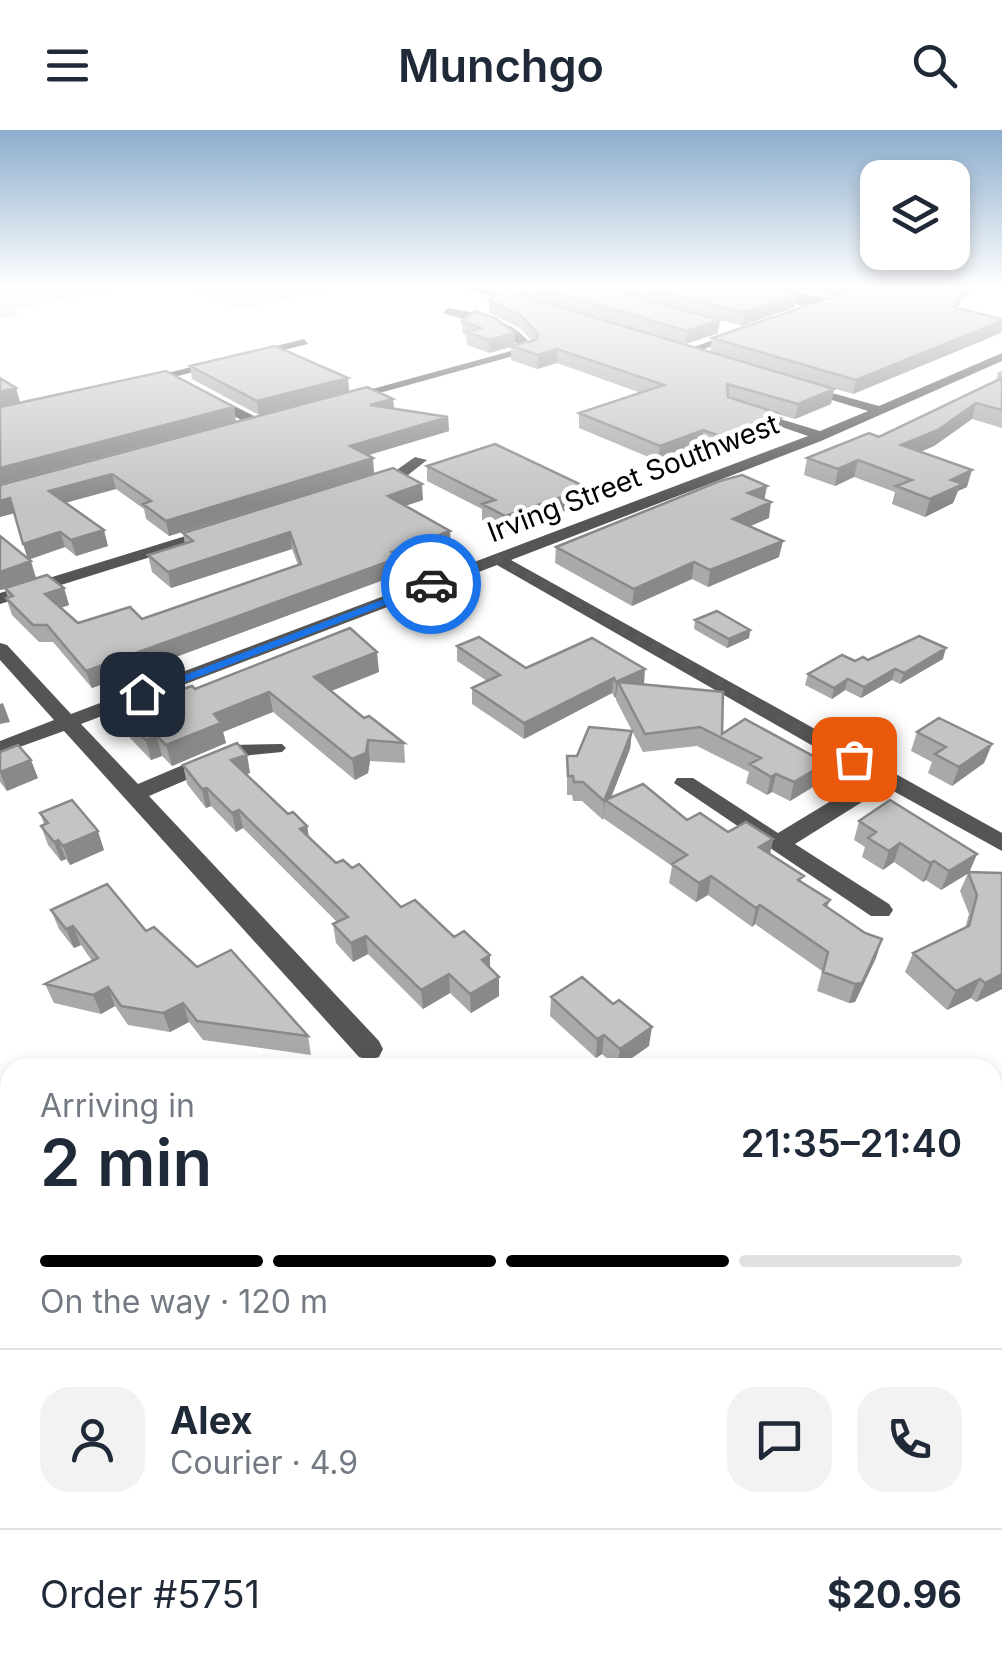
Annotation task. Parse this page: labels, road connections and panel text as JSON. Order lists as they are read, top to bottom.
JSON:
{
  "streets": {
    "street": ["Irving Street Southwest"]
  },
  "page": {
    "header": "Munchgo",
    "heading": ["2 min", "Arriving in", "21:35–21:40"],
    "panel": [
      "Alex",
      "Courier · 4.9",
      "Order #5751",
      "$20.96"
    ],
    "bar": "On the way · 120 m"
  }
}
